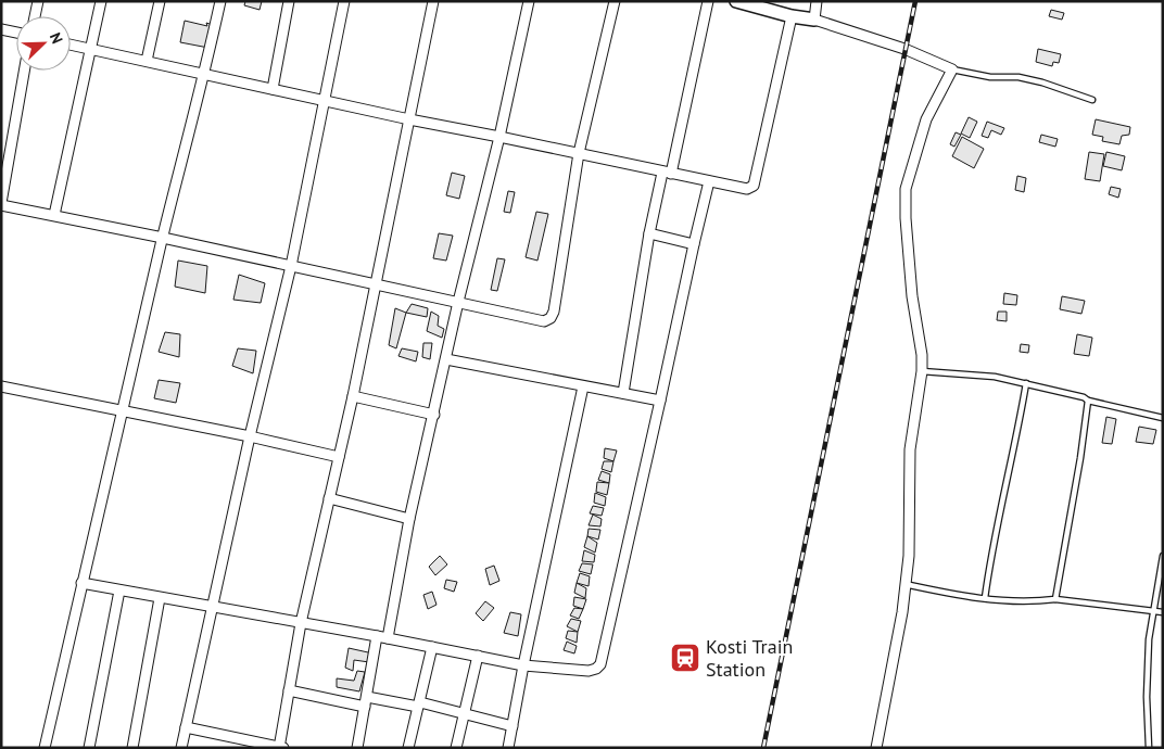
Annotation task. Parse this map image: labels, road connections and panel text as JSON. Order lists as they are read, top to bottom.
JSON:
{
  "places": {
    "station": ["Kosti Train Station"]
  },
  "north": "top right"
}
